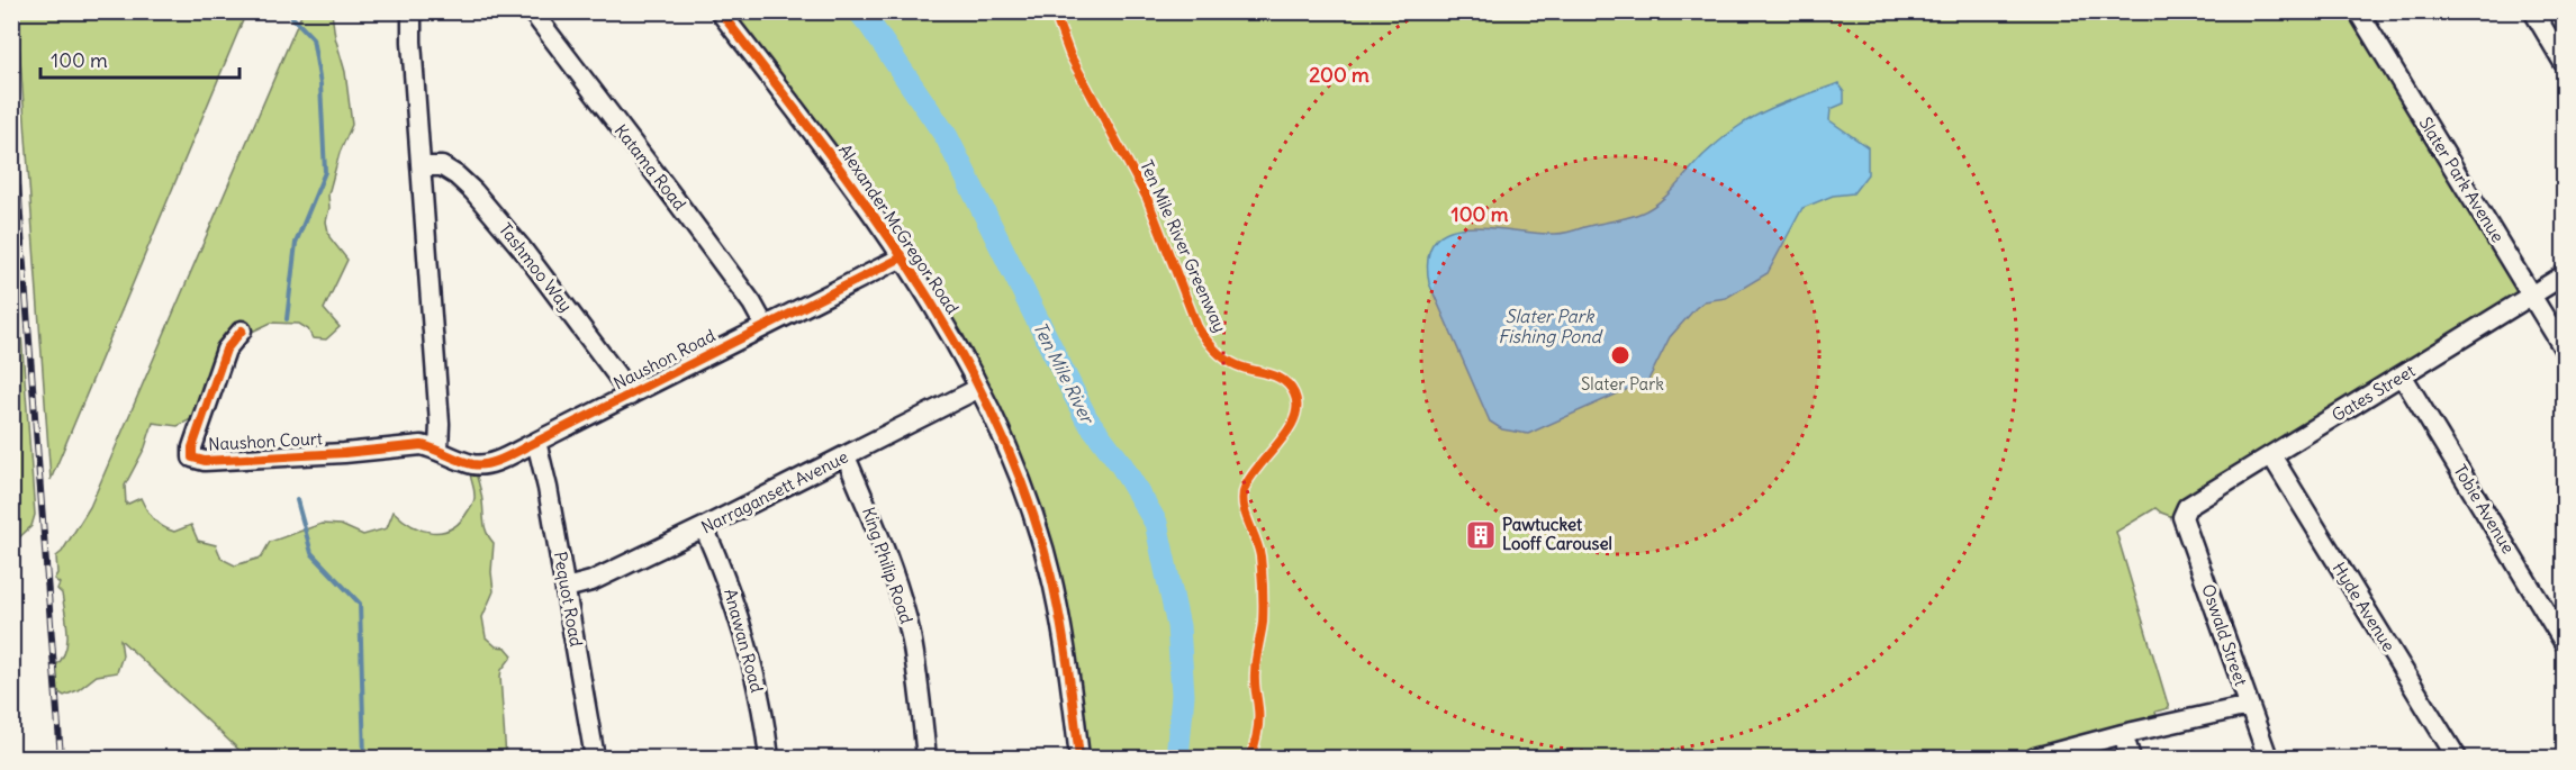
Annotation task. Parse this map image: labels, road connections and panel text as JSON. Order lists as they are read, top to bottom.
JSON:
{
  "streets": {
    "street": [
      "Katama Road",
      "Slater Park Avenue",
      "Alexander McGregor Road",
      "Tashmoo Way",
      "Naushon Road",
      "Gates Street",
      "Naushon Court",
      "Narragansett Avenue",
      "Tobie Avenue",
      "King Philip Road",
      "Pequot Road",
      "Hyde Avenue",
      "Oswald Street",
      "Anawan Road"
    ],
    "cycle path": ["Ten Mile River Greenway"]
  },
  "crossings": [
    ["Katama Road", "Naushon Road"],
    ["Slater Park Avenue", "Gates Street"],
    ["Alexander McGregor Road", "Naushon Road"],
    ["Alexander McGregor Road", "Narragansett Avenue"],
    ["Tashmoo Way", "Naushon Road"],
    ["Naushon Road", "Naushon Court"],
    ["Naushon Road", "Pequot Road"],
    ["Gates Street", "Tobie Avenue"],
    ["Gates Street", "Hyde Avenue"],
    ["Gates Street", "Oswald Street"],
    ["Narragansett Avenue", "King Philip Road"],
    ["Narragansett Avenue", "Pequot Road"],
    ["Narragansett Avenue", "Anawan Road"]
  ],
  "water": ["Slater Park Fishing Pond", "Ten Mile River"],
  "parks": ["Slater Park"],
  "places": {
    "building": ["Pawtucket Looff Carousel"]
  },
  "scale_bar": "100 m",
  "rings": ["200 m", "100 m"]
}
